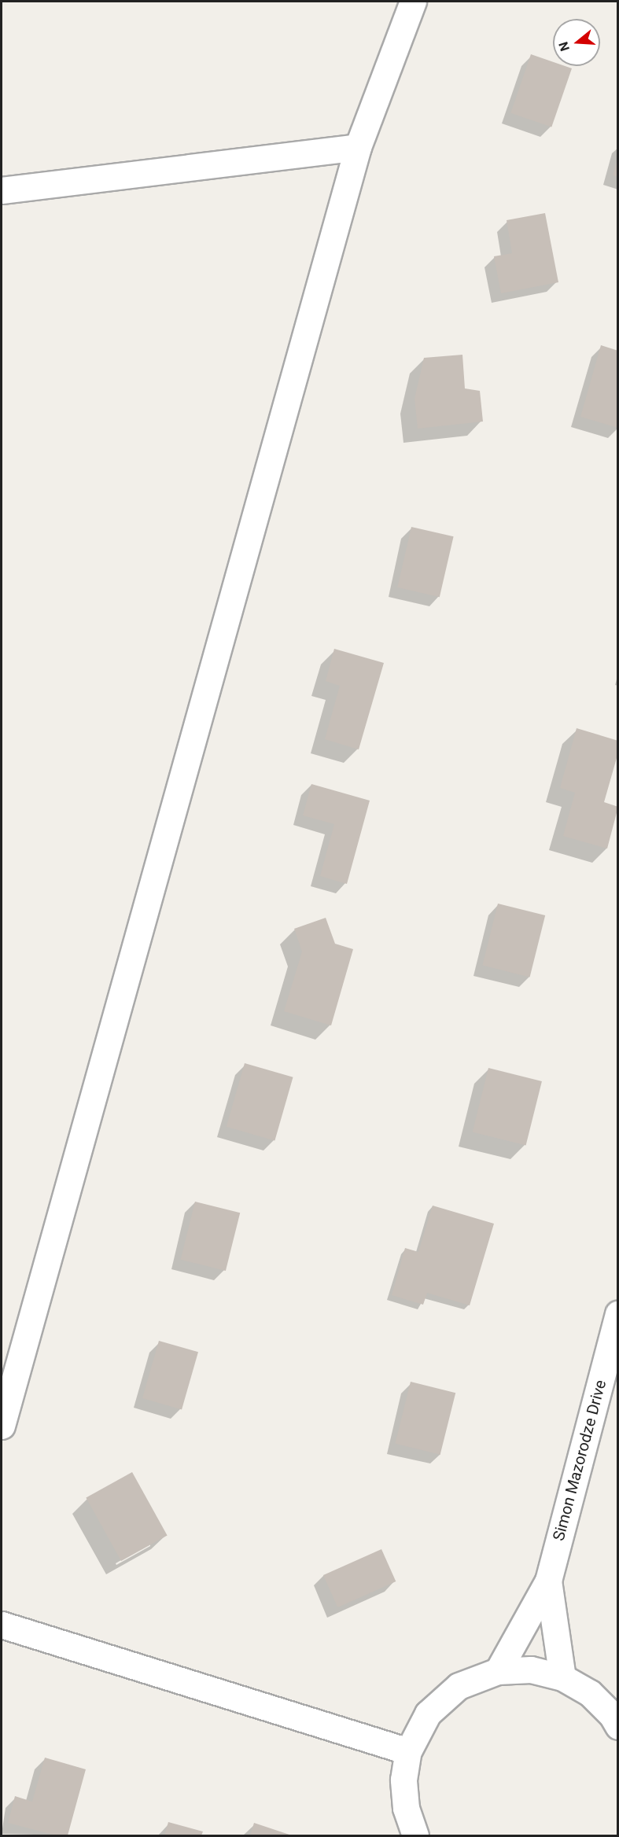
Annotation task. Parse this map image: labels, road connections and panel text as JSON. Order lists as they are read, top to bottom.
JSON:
{
  "streets": {
    "street": ["Simon Mazorodze Drive"]
  },
  "north": "left"
}
